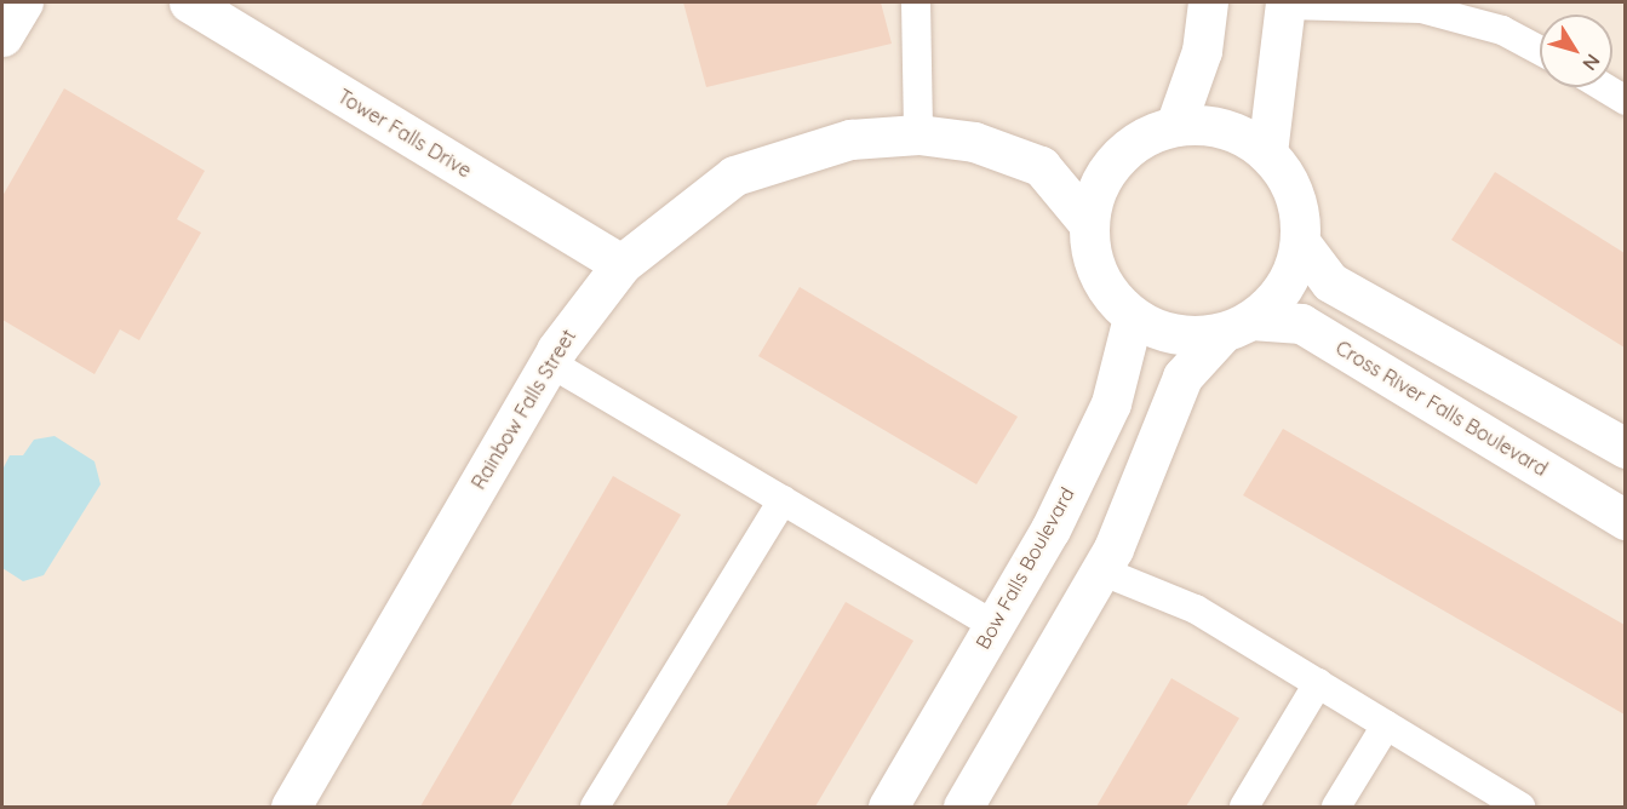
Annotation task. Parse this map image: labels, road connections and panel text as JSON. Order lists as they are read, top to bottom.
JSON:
{
  "streets": {
    "street": [
      "Tower Falls Drive",
      "Cross River Falls Boulevard",
      "Rainbow Falls Street",
      "Bow Falls Boulevard"
    ]
  },
  "crossings": [
    ["Tower Falls Drive", "Rainbow Falls Street"],
    ["Cross River Falls Boulevard", "Rainbow Falls Street"],
    ["Cross River Falls Boulevard", "Bow Falls Boulevard"],
    ["Rainbow Falls Street", "Bow Falls Boulevard"]
  ],
  "north": "bottom right"
}
